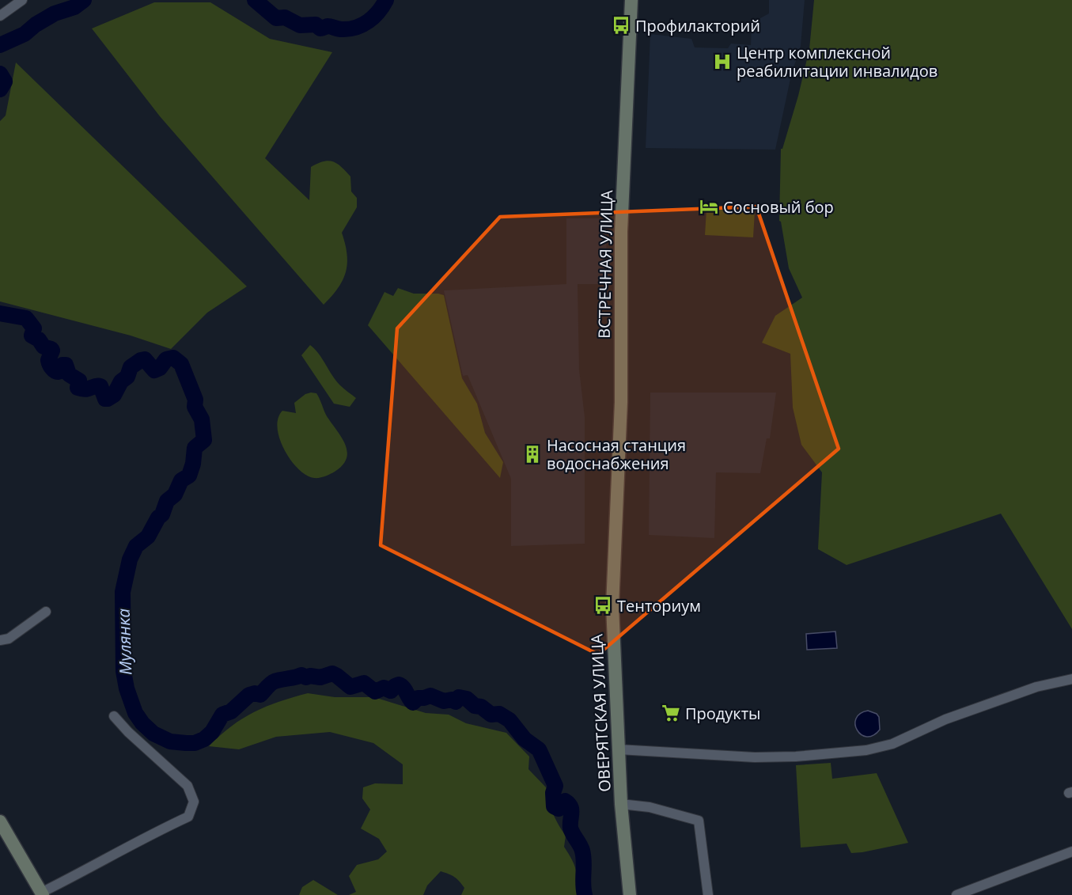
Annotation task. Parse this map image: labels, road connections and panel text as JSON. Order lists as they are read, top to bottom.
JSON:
{
  "streets": {
    "main road": ["ВСТРЕЧНАЯ УЛИЦА", "ОВЕРЯТСКАЯ УЛИЦА"]
  },
  "crossings": [
    ["ВСТРЕЧНАЯ УЛИЦА", "ОВЕРЯТСКАЯ УЛИЦА"]
  ],
  "water": ["Мулянка"],
  "places": {
    "bus stop": ["Профилакторий", "Тенториум"],
    "hospital": ["Центр комплексной реабилитации инвалидов"],
    "hotel": ["Сосновый бор"],
    "building": ["Насосная станция водоснабжения"],
    "supermarket": ["Пpoдукты"]
  }
}
